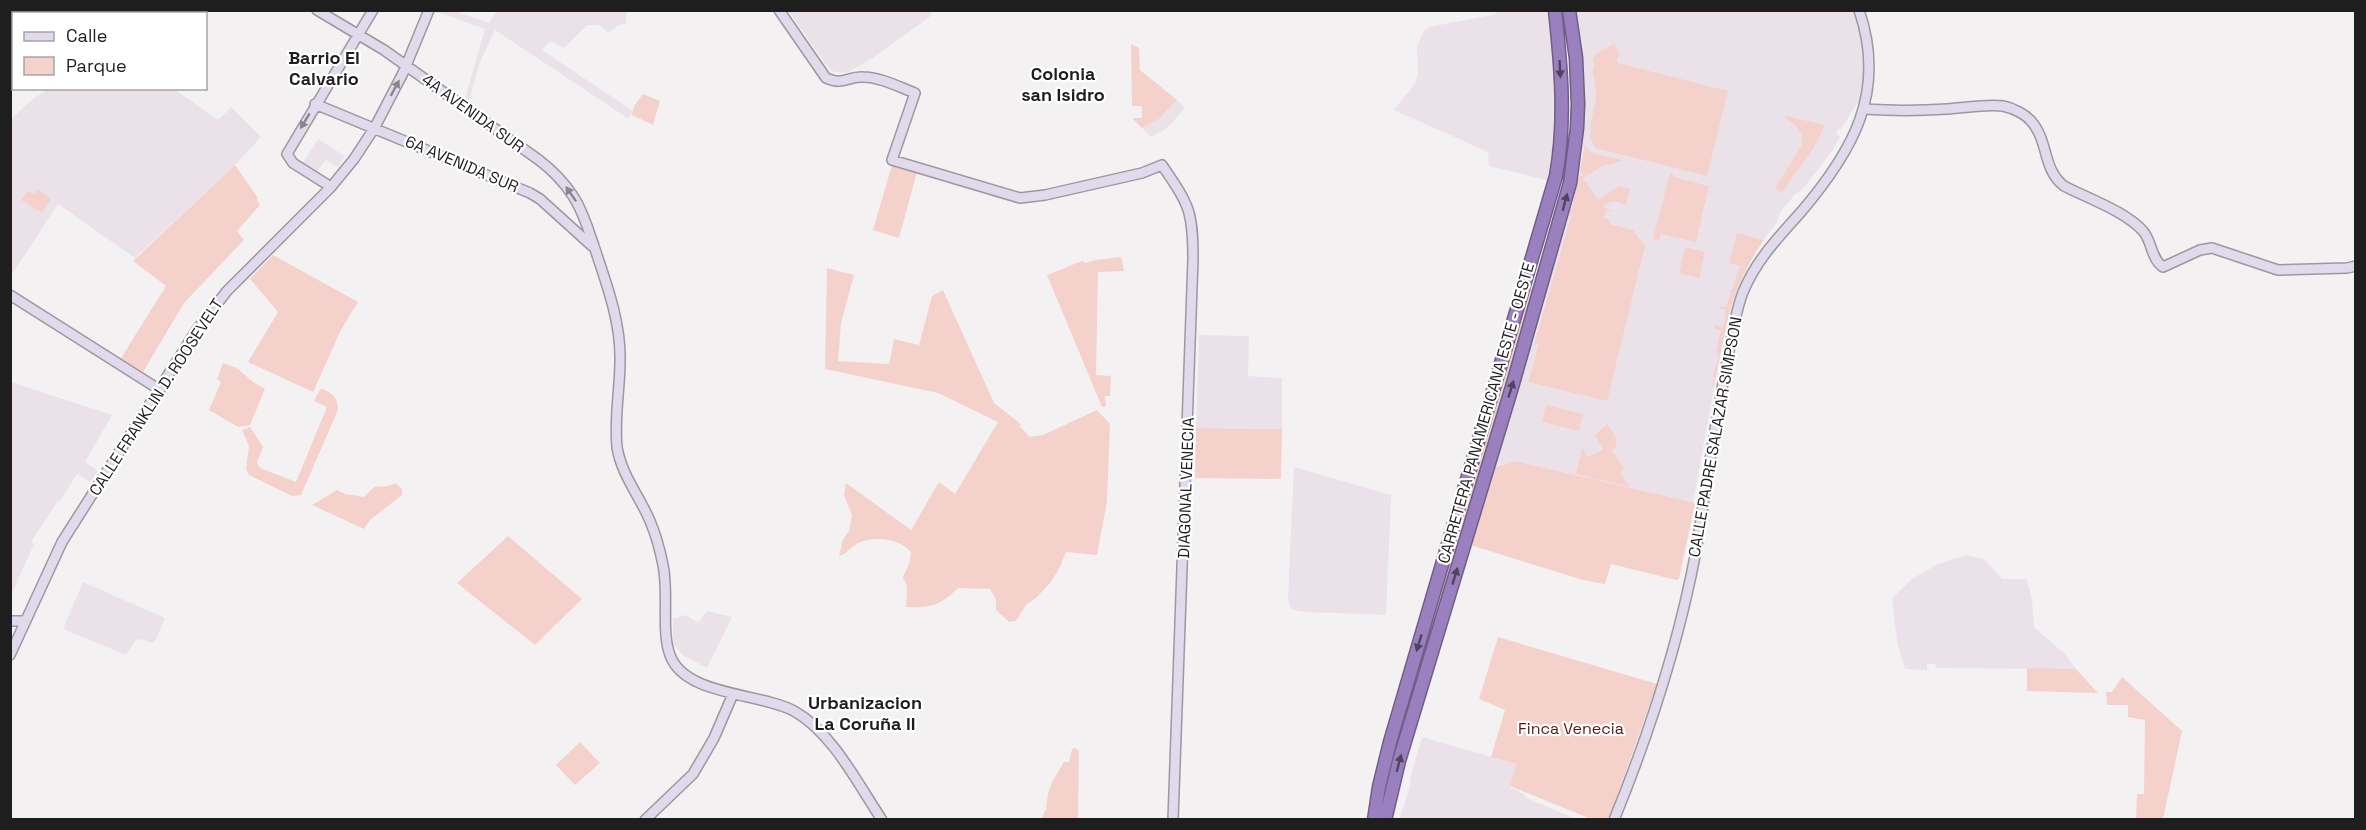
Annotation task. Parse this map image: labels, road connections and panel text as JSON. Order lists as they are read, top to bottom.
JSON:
{
  "streets": {
    "highway": ["CARRETERA PANAMERICANA ESTE - OESTE"],
    "main road": [
      "4A AVENIDA SUR",
      "6A AVENIDA SUR",
      "CALLE FRANKLIN D. ROOSEVELT",
      "CALLE PADRE SALAZAR SIMPSON",
      "DIAGONAL VENECIA"
    ]
  },
  "crossings": [
    ["4A AVENIDA SUR", "6A AVENIDA SUR"],
    ["4A AVENIDA SUR", "CALLE FRANKLIN D. ROOSEVELT"],
    ["6A AVENIDA SUR", "CALLE FRANKLIN D. ROOSEVELT"]
  ],
  "districts": ["Barrio El Calvario", "Colonia san Isidro", "Urbanizacion La Coruña II"],
  "parks": ["Finca Venecia"],
  "legend": ["Calle", "Parque"]
}
